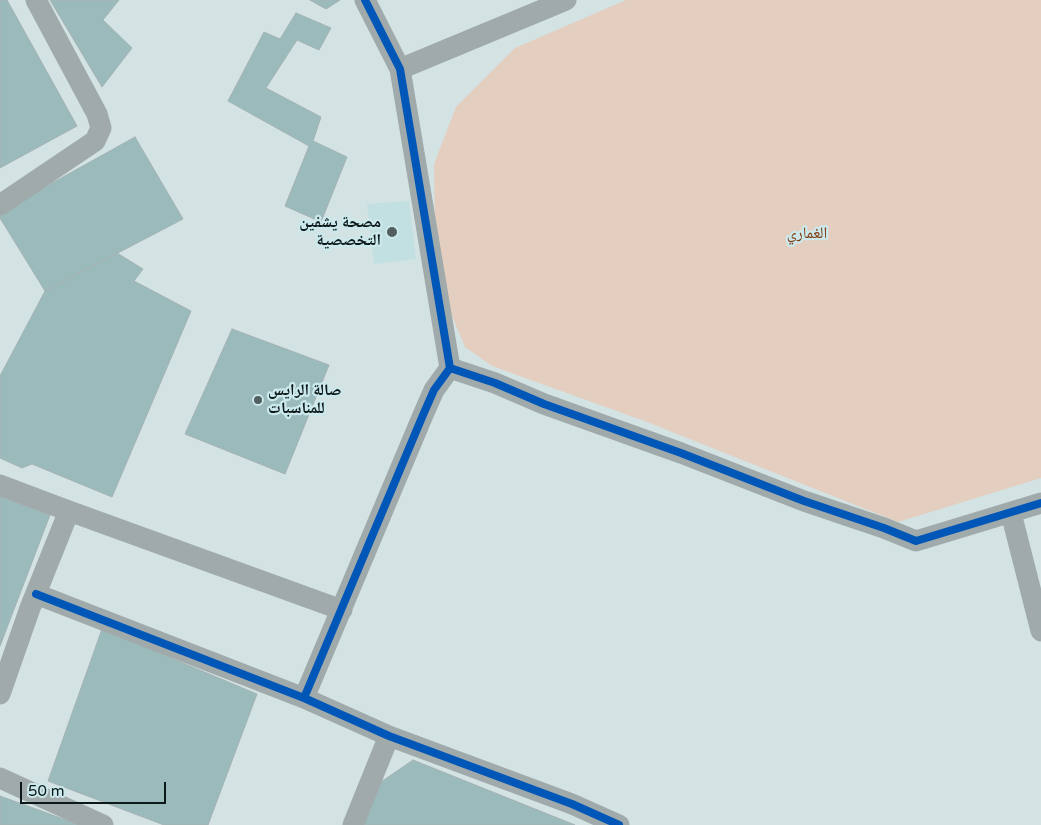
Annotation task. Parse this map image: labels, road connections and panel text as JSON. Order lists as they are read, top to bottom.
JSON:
{
  "parks": ["الغماري"],
  "places": ["مصحة يشفين التخصصية", "صالة الرايس للمناسبات"],
  "scale_bar": "50 m"
}
